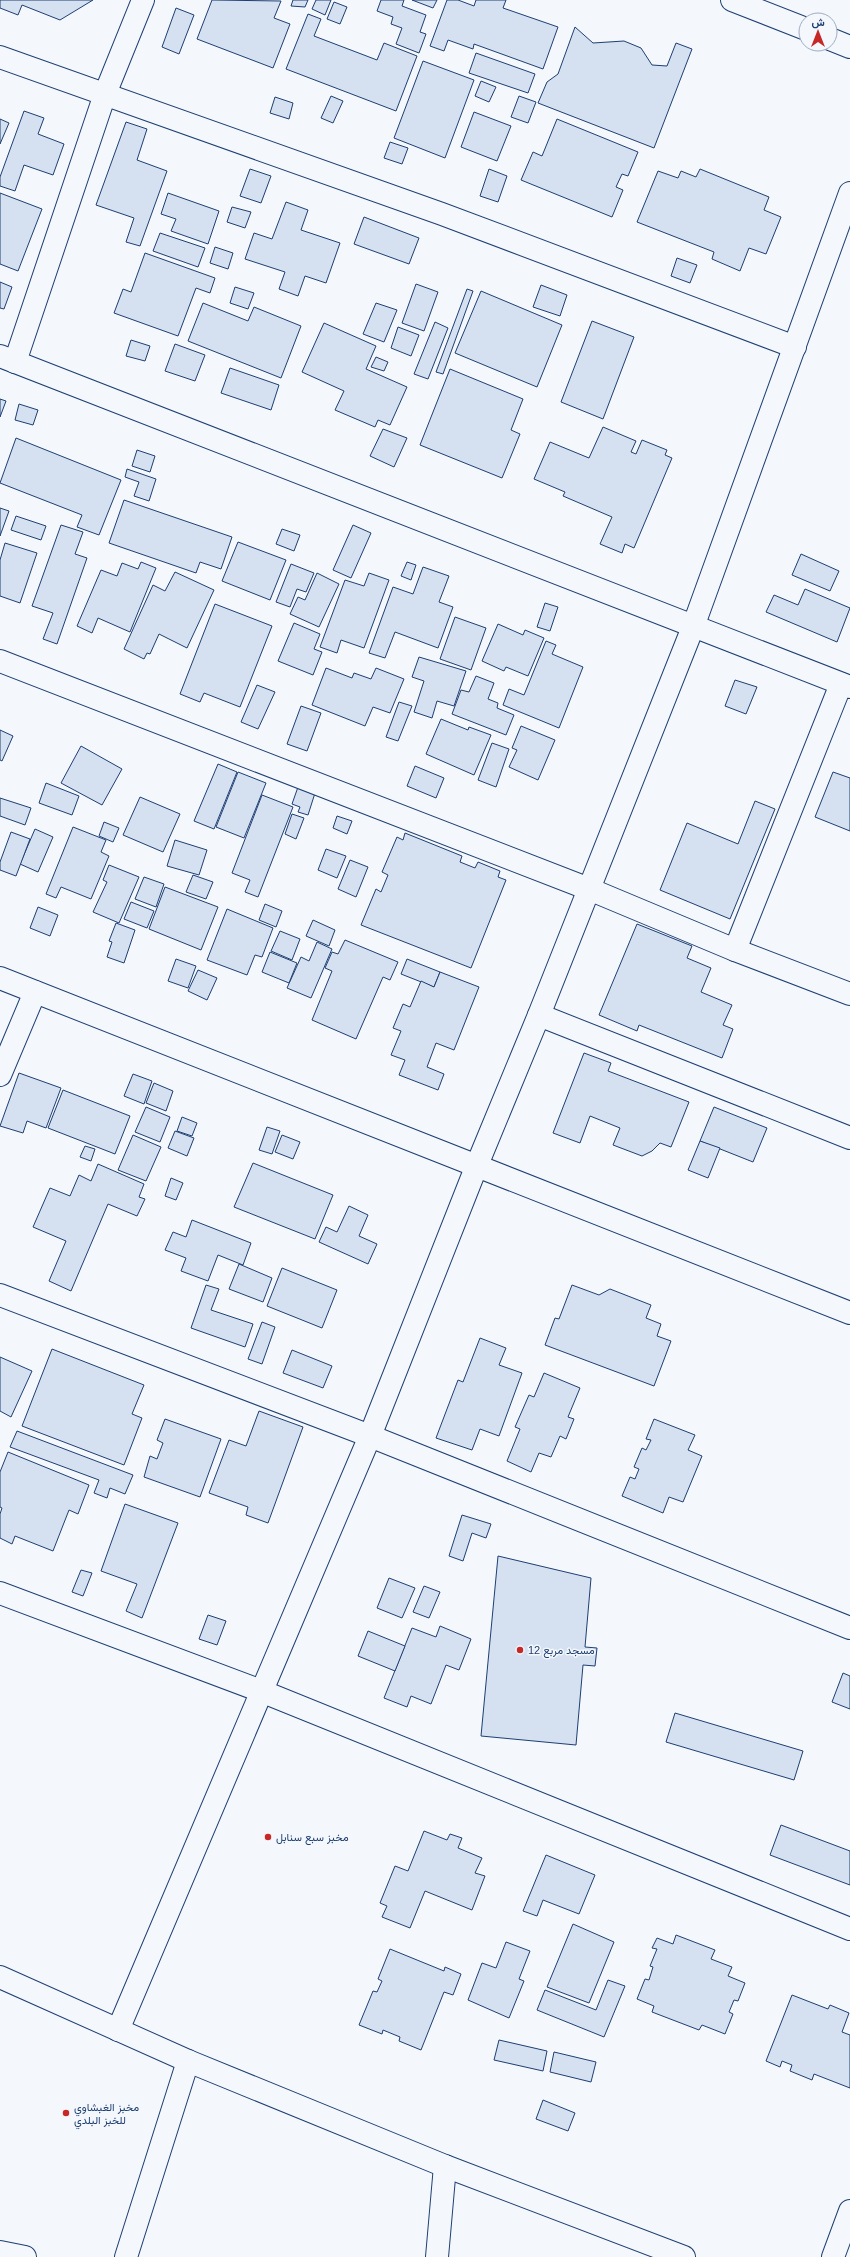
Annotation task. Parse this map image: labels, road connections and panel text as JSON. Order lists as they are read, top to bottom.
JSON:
{
  "places": ["مسجد مربع 12", "مخبز سبع سنابل", "مخبز الغبشاوي للخبز البلدي"],
  "north": "top"
}
